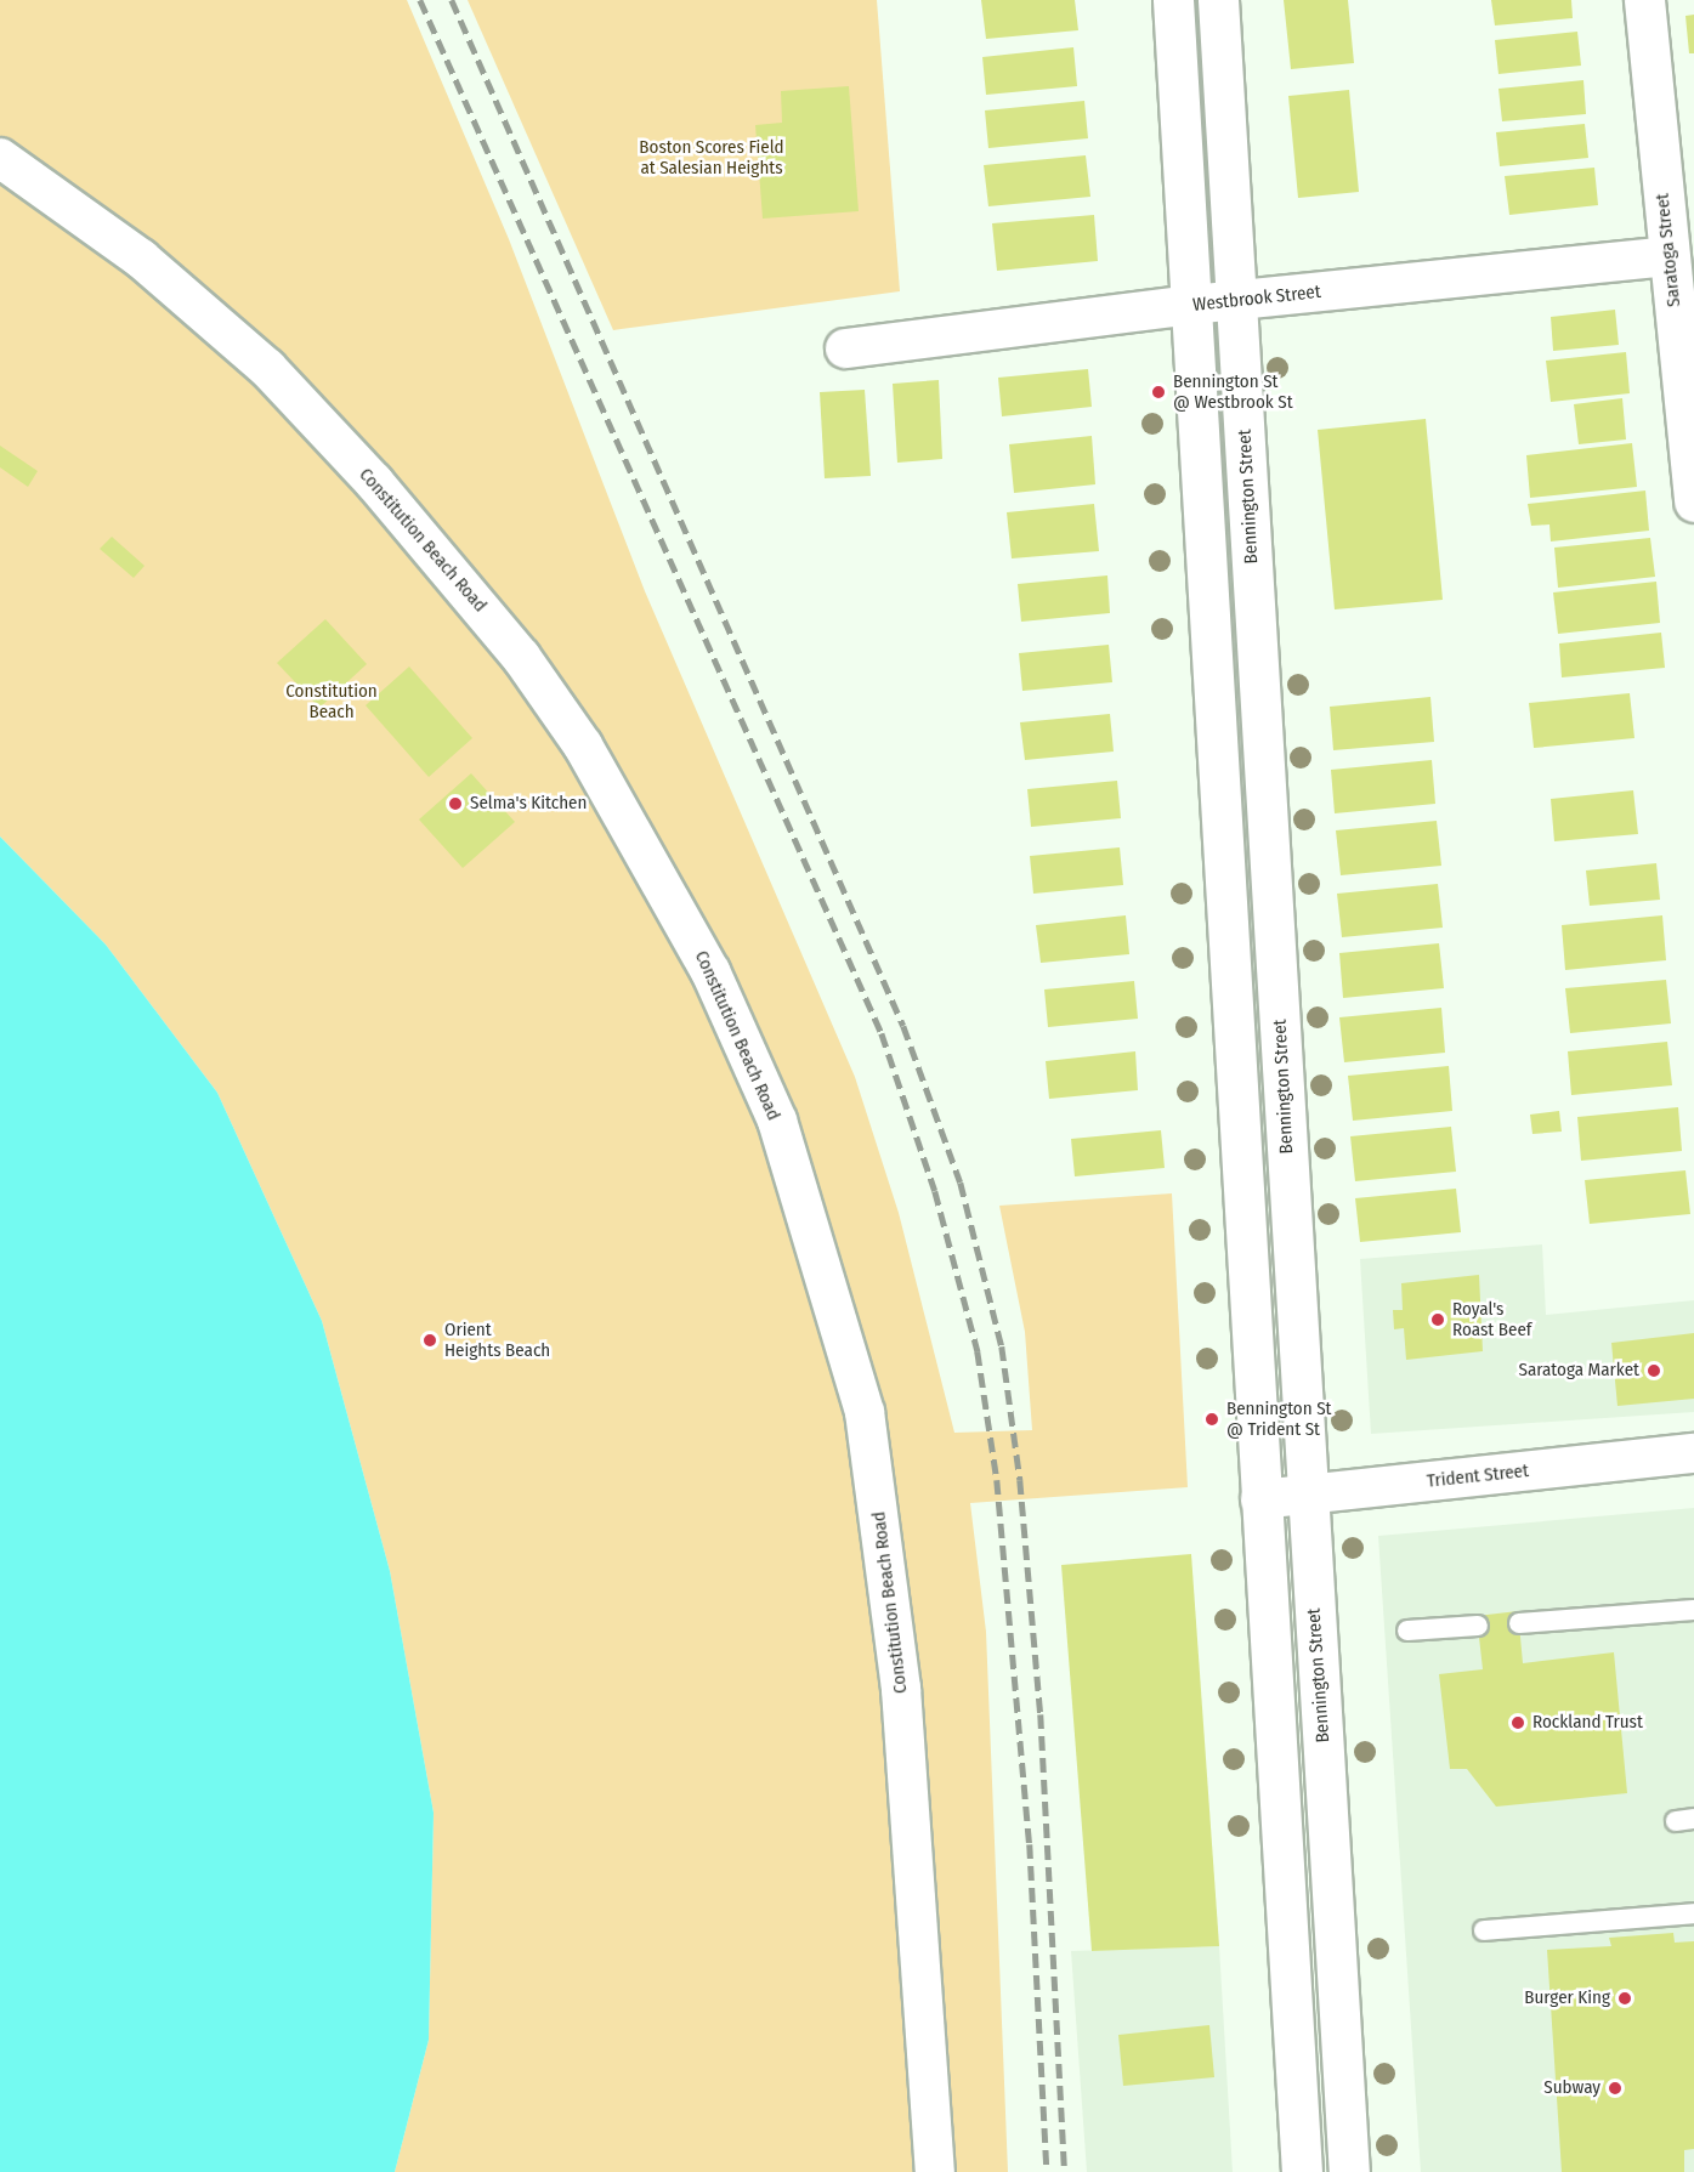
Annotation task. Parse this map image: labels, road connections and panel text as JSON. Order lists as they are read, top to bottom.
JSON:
{
  "streets": {
    "main road": ["Saratoga Street", "Bennington Street"],
    "street": ["Westbrook Street", "Constitution Beach Road", "Trident Street"]
  },
  "crossings": [
    ["Saratoga Street", "Westbrook Street"],
    ["Westbrook Street", "Bennington Street"],
    ["Bennington Street", "Trident Street"]
  ],
  "parks": ["Boston Scores Field at Salesian Heights", "Constitution Beach"],
  "places": [
    "Bennington St @ Westbrook St",
    "Selma's Kitchen",
    "Royal's Roast Beef",
    "Orient Heights Beach",
    "Saratoga Market",
    "Bennington St @ Trident St",
    "Rockland Trust",
    "Burger King",
    "Subway"
  ]
}
